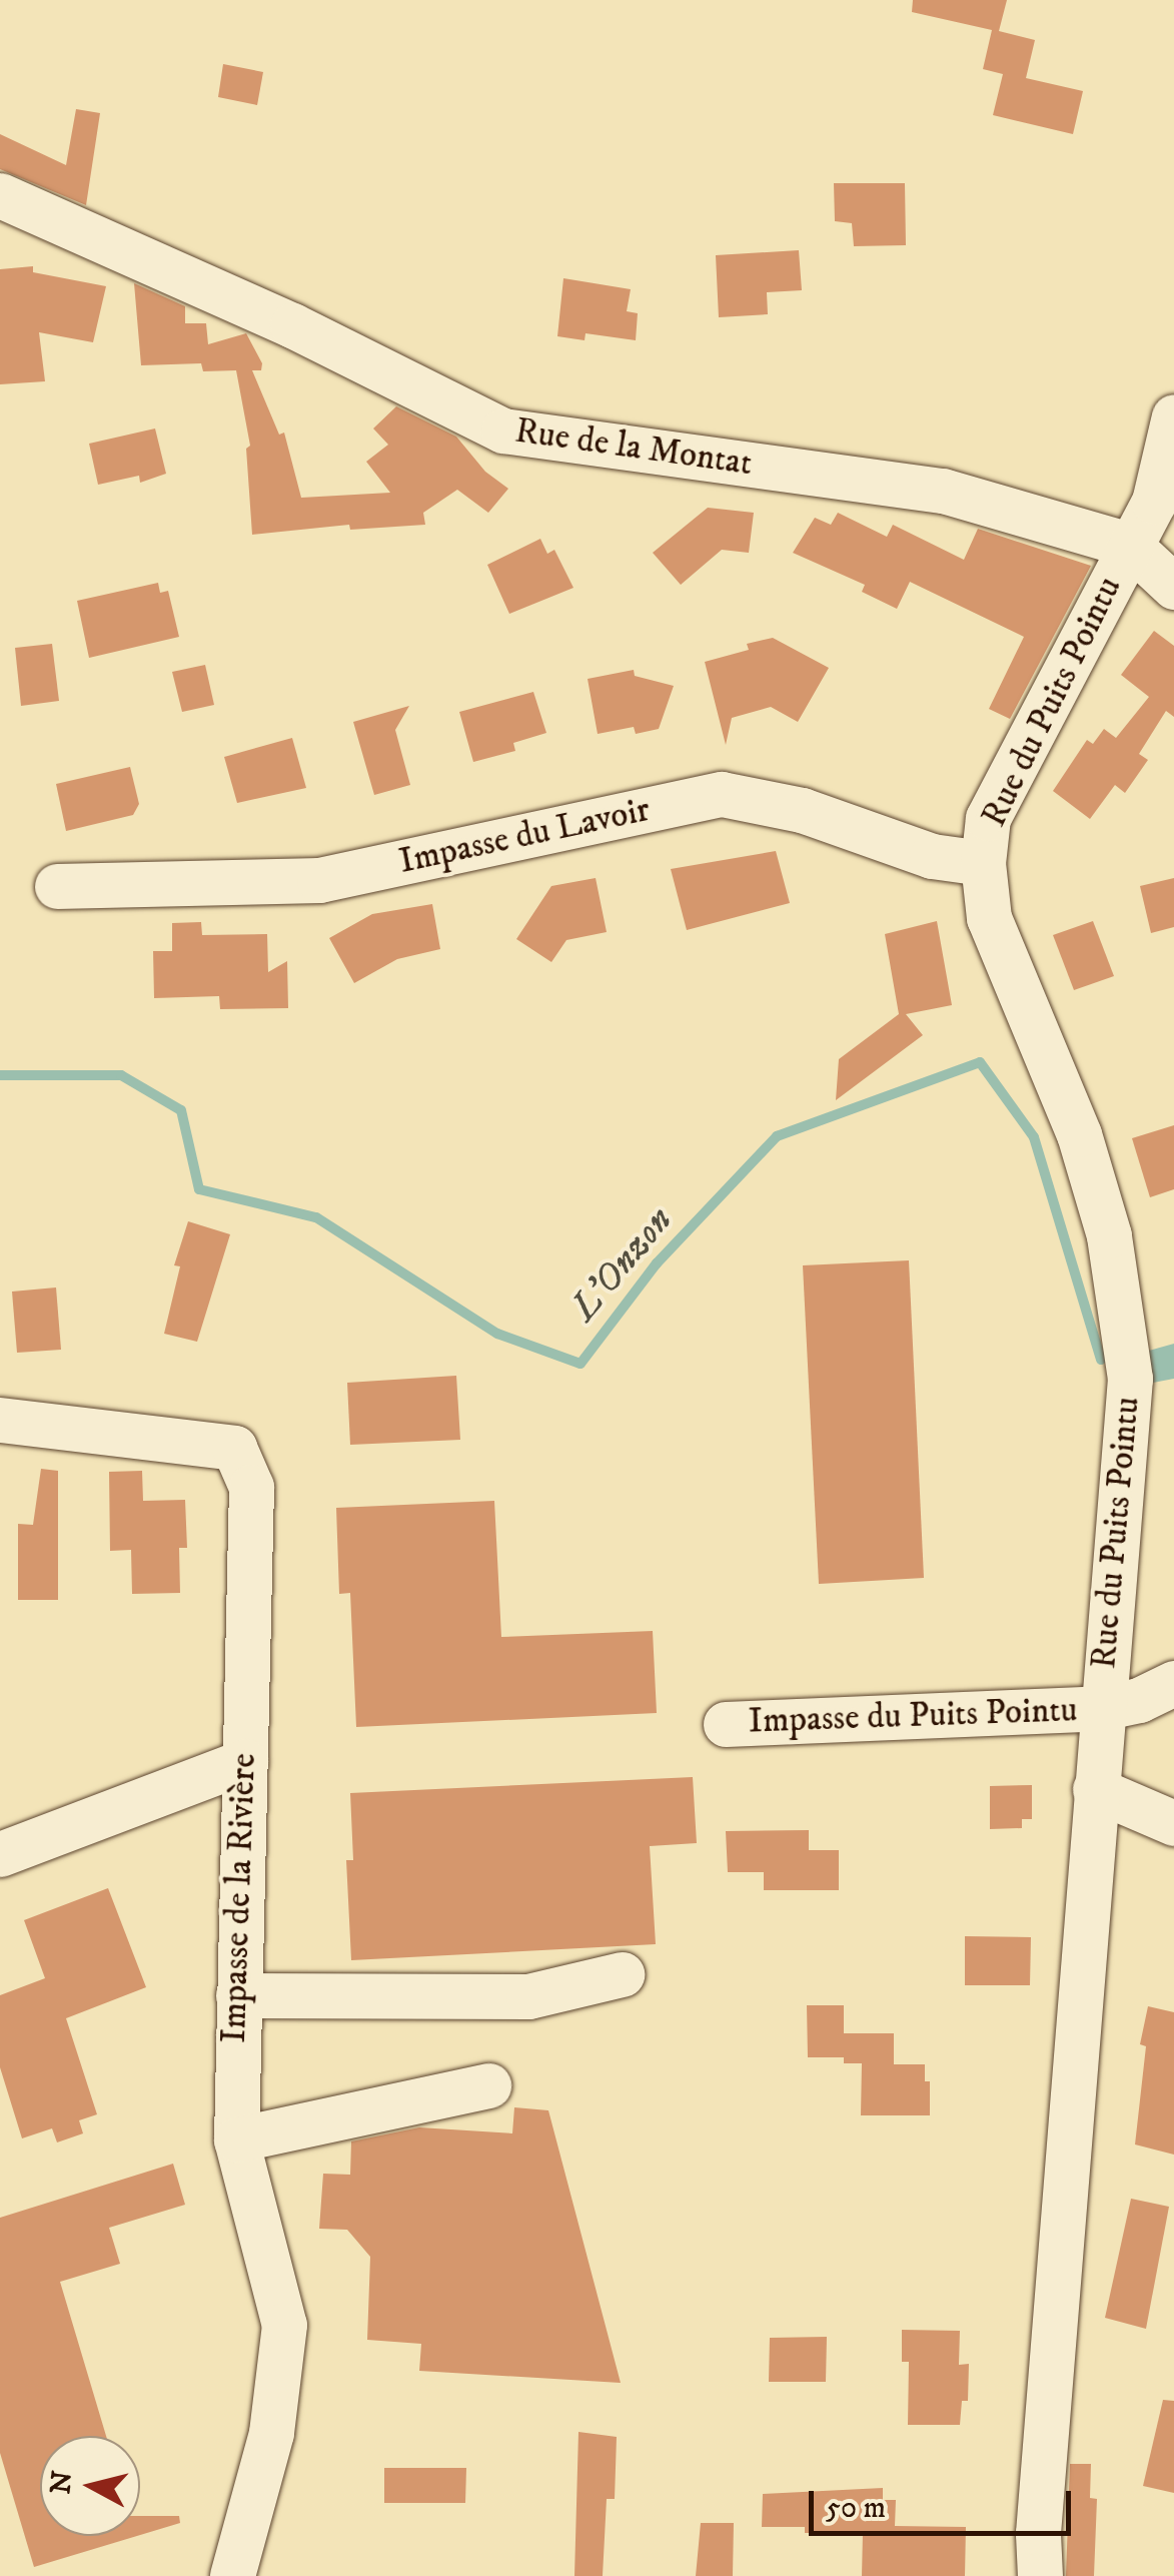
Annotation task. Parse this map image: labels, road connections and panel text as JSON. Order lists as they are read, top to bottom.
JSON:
{
  "streets": {
    "street": [
      "Rue de la Montat",
      "Rue du Puits Pointu",
      "Impasse du Lavoir",
      "Impasse du Puits Pointu",
      "Impasse de la Rivière"
    ]
  },
  "crossings": [
    ["Rue de la Montat", "Rue du Puits Pointu"],
    ["Rue du Puits Pointu", "Impasse du Lavoir"],
    ["Rue du Puits Pointu", "Impasse du Puits Pointu"]
  ],
  "water": ["L'Onzon"],
  "scale_bar": "50 m",
  "north": "left"
}
